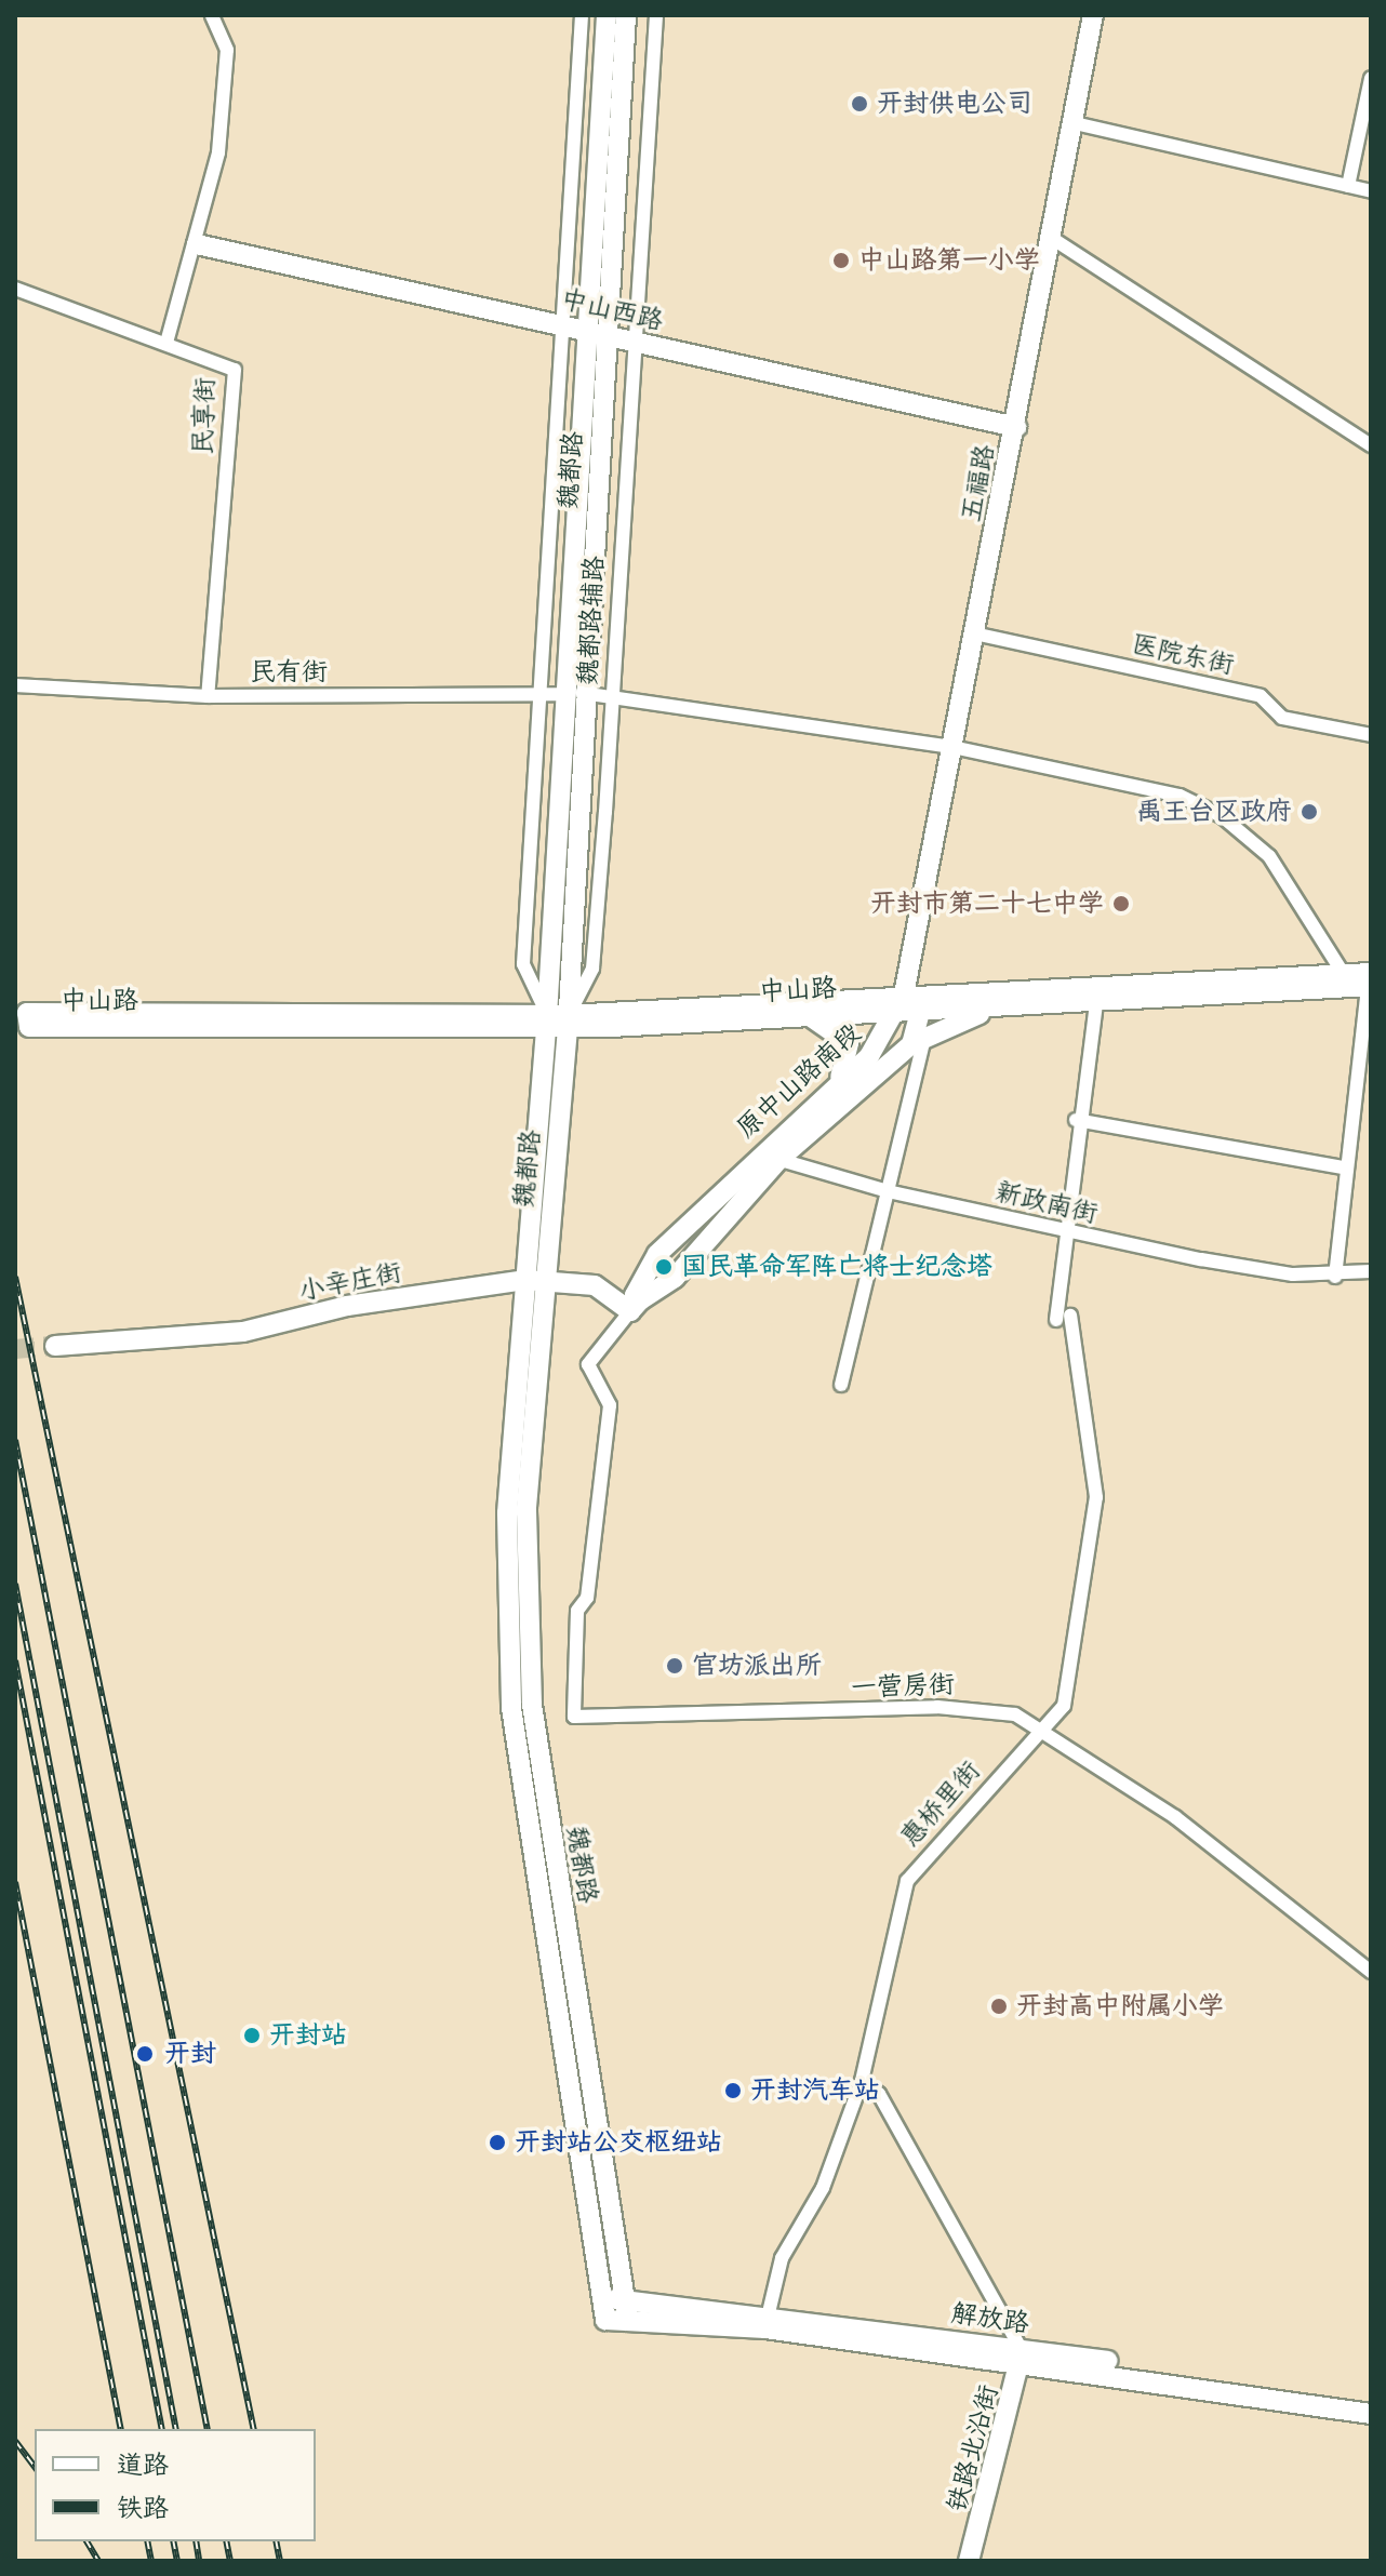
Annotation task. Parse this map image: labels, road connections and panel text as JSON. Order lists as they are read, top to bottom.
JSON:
{
  "streets": {
    "main road": [
      "中山西路",
      "魏都路",
      "五福路",
      "中山路",
      "原中山路南段",
      "小辛庄街",
      "解放路",
      "铁路北沿街"
    ],
    "street": [
      "民享街",
      "魏都路辅路",
      "医院东街",
      "民有街",
      "新政南街",
      "一营房街",
      "惠桥里街"
    ]
  },
  "crossings": [
    ["中山西路", "魏都路"],
    ["中山西路", "五福路"],
    ["中山西路", "魏都路辅路"],
    ["民享街", "民有街"],
    ["魏都路", "魏都路辅路"],
    ["魏都路", "民有街"],
    ["魏都路", "中山路"],
    ["魏都路", "小辛庄街"],
    ["魏都路", "解放路"],
    ["五福路", "医院东街"],
    ["五福路", "民有街"],
    ["五福路", "原中山路南段"],
    ["魏都路辅路", "民有街"],
    ["魏都路辅路", "中山路"],
    ["民有街", "中山路"],
    ["中山路", "原中山路南段"],
    ["中山路", "惠桥里街"],
    ["原中山路南段", "新政南街"],
    ["原中山路南段", "小辛庄街"],
    ["原中山路南段", "一营房街"],
    ["新政南街", "惠桥里街"],
    ["小辛庄街", "一营房街"],
    ["一营房街", "惠桥里街"],
    ["惠桥里街", "解放路"],
    ["解放路", "铁路北沿街"]
  ],
  "places": [
    "开封供电公司",
    "中山路第一小学",
    "禹王台区政府",
    "开封市第二十七中学",
    "国民革命军阵亡将士纪念塔",
    "官坊派出所",
    "开封高中附属小学",
    "开封站",
    "开封",
    "开封汽车站",
    "开封站公交枢纽站"
  ],
  "legend": ["道路", "铁路"]
}
